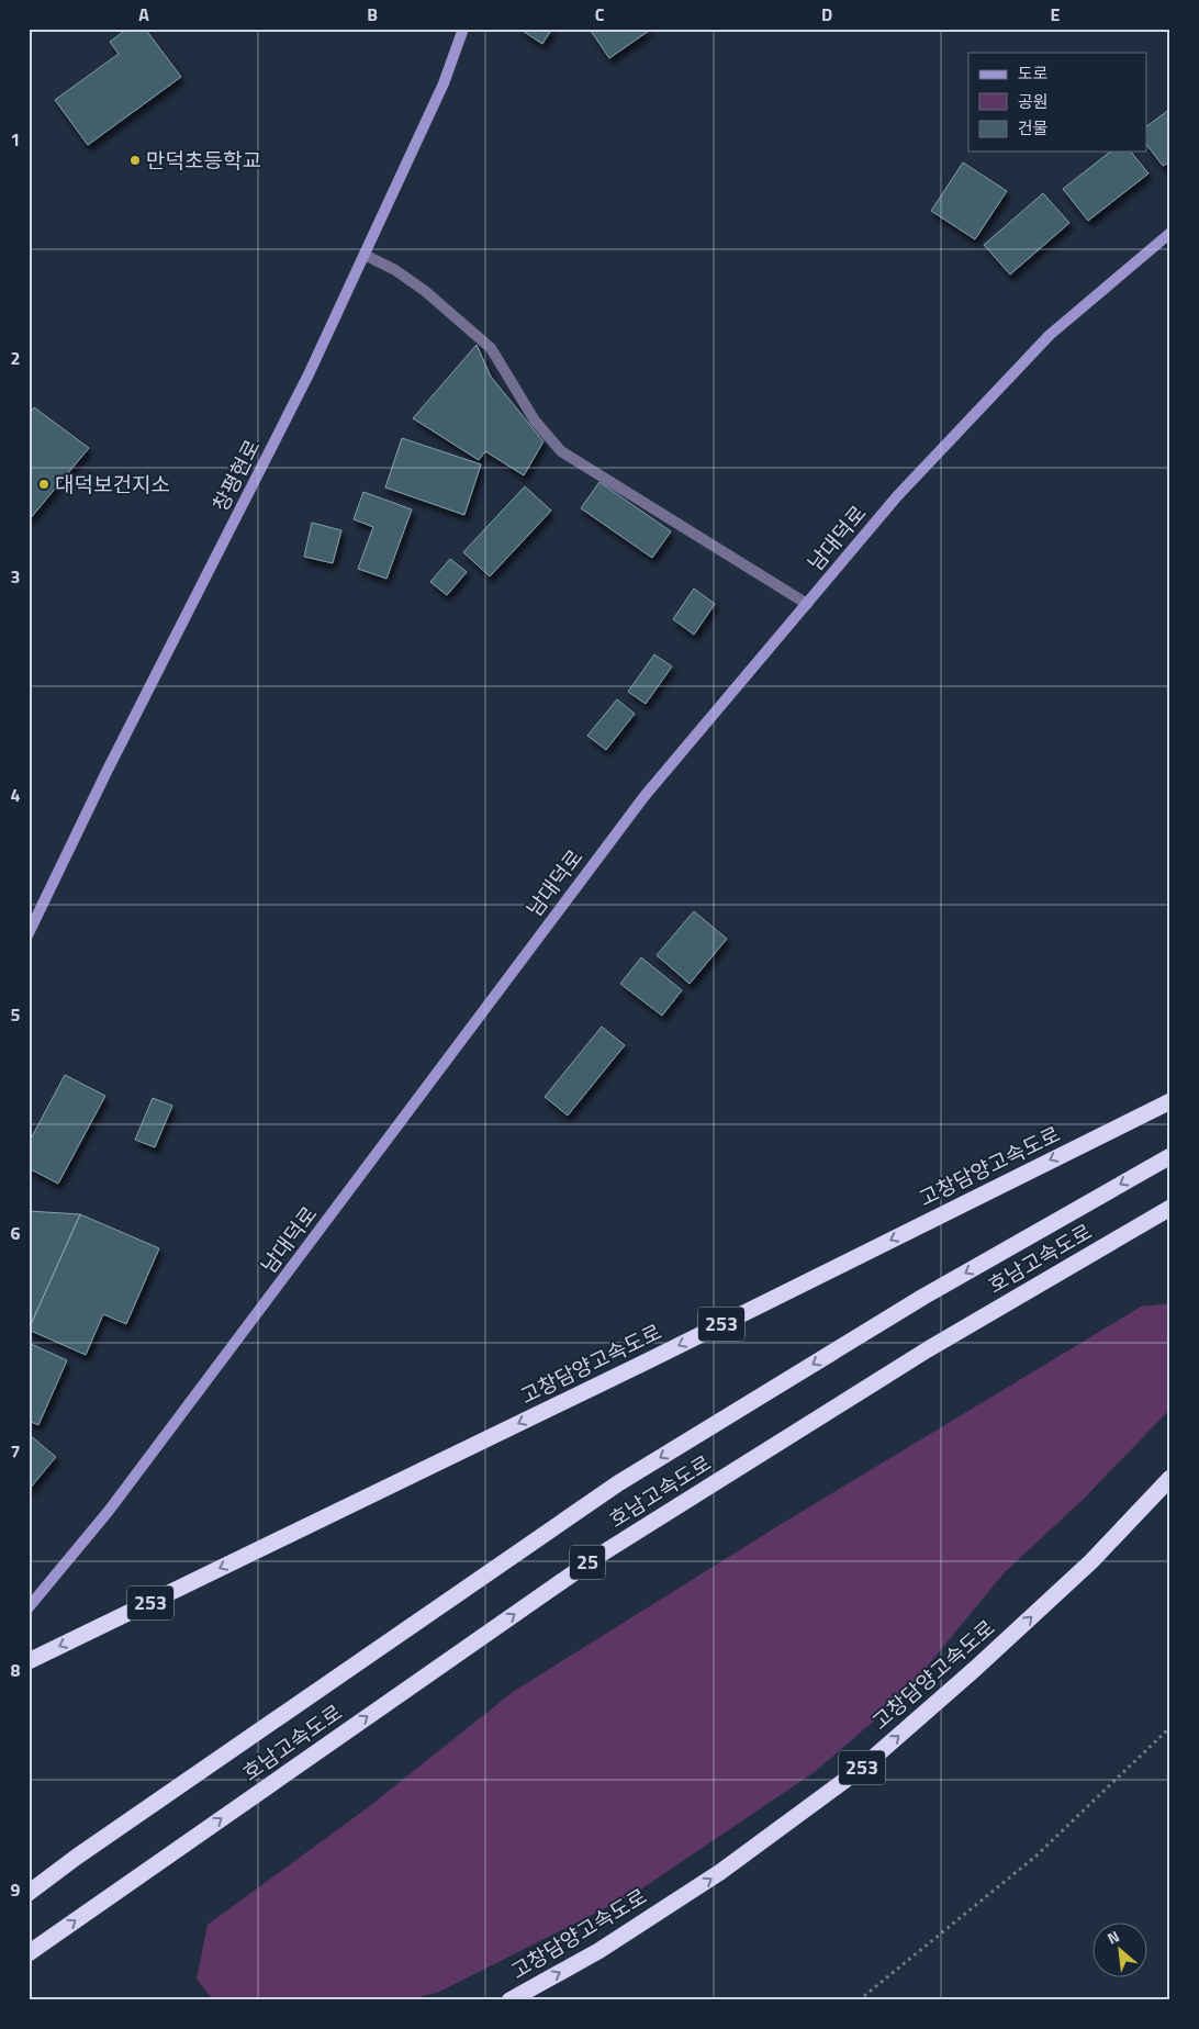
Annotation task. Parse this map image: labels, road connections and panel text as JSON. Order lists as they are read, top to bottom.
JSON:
{
  "streets": {
    "highway": [
      "고창담양고속도로",
      "호남고속도로",
      "253",
      "25"
    ],
    "main road": ["창평현로", "남대덕로"]
  },
  "places": ["만덕초등학교", "대덕보건지소"],
  "legend": ["도로", "공원", "건물"],
  "north": "top left",
  "grid": {
    "columns": [
      "A",
      "B",
      "C",
      "D",
      "E"
    ],
    "rows": [
      "1",
      "2",
      "3",
      "4",
      "5",
      "6",
      "7",
      "8",
      "9"
    ]
  }
}
